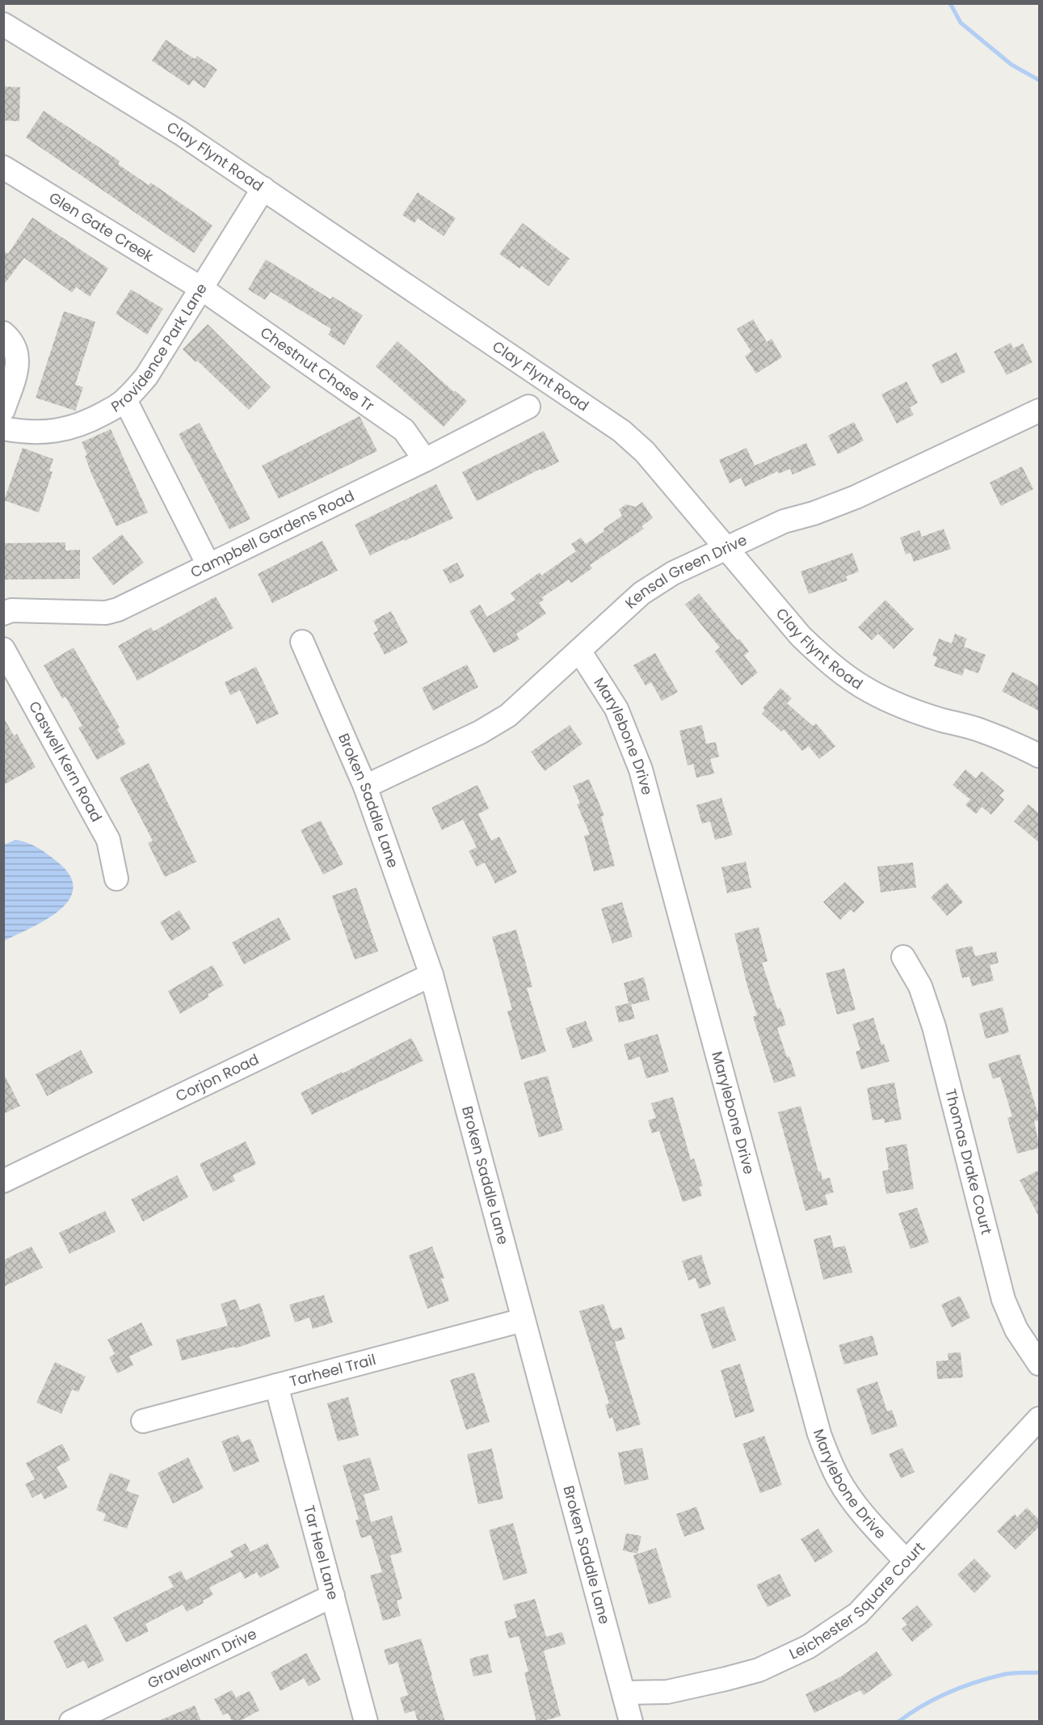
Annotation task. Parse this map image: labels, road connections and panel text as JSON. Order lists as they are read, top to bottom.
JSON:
{
  "streets": {
    "street": [
      "Clay Flynt Road",
      "Glen Gate Creek",
      "Providence Park Lane",
      "Chestnut Chase Tr",
      "Campbell Gardens Road",
      "Kensal Green Drive",
      "Marylebone Drive",
      "Caswell Kern Road",
      "Broken Saddle Lane",
      "Corjon Road",
      "Thomas Drake Court",
      "Tarheel Trail",
      "Tar Heel Lane",
      "Leichester Square Court",
      "Gravelawn Drive"
    ]
  },
  "crossings": [
    ["Clay Flynt Road", "Providence Park Lane"],
    ["Clay Flynt Road", "Kensal Green Drive"],
    ["Glen Gate Creek", "Providence Park Lane"],
    ["Glen Gate Creek", "Chestnut Chase Tr"],
    ["Providence Park Lane", "Chestnut Chase Tr"],
    ["Chestnut Chase Tr", "Campbell Gardens Road"],
    ["Kensal Green Drive", "Marylebone Drive"],
    ["Kensal Green Drive", "Broken Saddle Lane"],
    ["Marylebone Drive", "Leichester Square Court"],
    ["Broken Saddle Lane", "Corjon Road"],
    ["Broken Saddle Lane", "Tarheel Trail"],
    ["Broken Saddle Lane", "Leichester Square Court"],
    ["Tarheel Trail", "Tar Heel Lane"],
    ["Tar Heel Lane", "Gravelawn Drive"]
  ]
}
